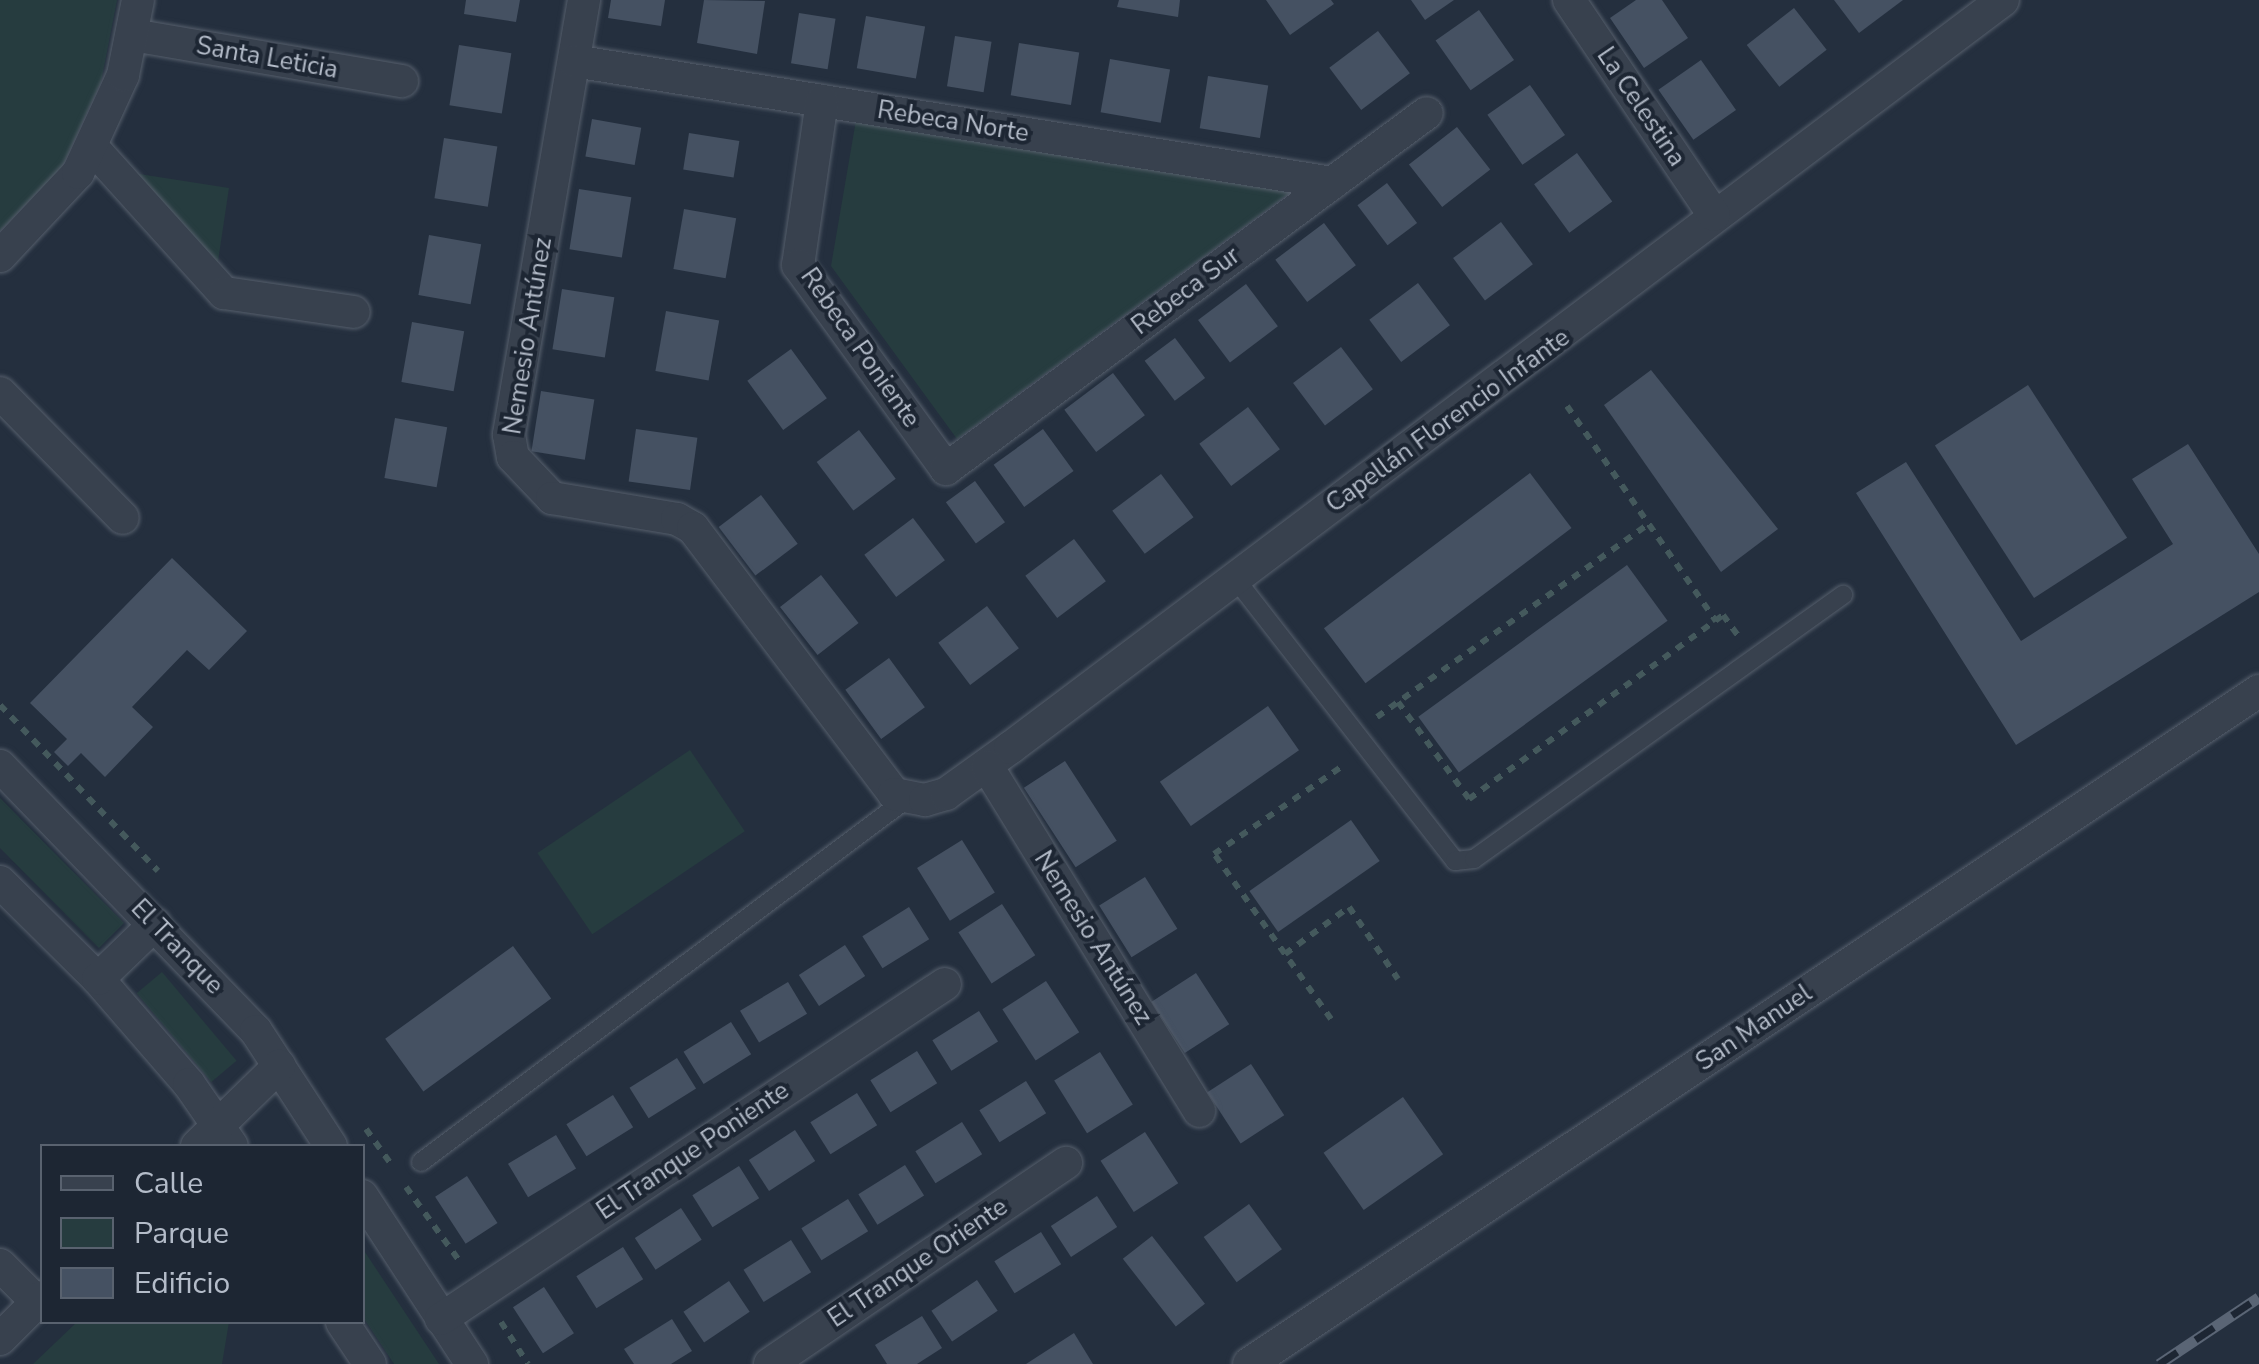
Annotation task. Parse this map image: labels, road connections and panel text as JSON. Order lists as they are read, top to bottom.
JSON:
{
  "streets": {
    "street": [
      "Santa Leticia",
      "La Celestina",
      "Rebeca Norte",
      "Rebeca Sur",
      "Nemesio Antúnez",
      "Rebeca Poniente",
      "Capellán Florencio Infante",
      "El Tranque",
      "San Manuel",
      "El Tranque Poniente",
      "El Tranque Oriente"
    ]
  },
  "crossings": [
    ["La Celestina", "Capellán Florencio Infante"],
    ["Rebeca Norte", "Rebeca Sur"],
    ["Rebeca Norte", "Nemesio Antúnez"],
    ["Rebeca Norte", "Rebeca Poniente"],
    ["Rebeca Sur", "Rebeca Poniente"],
    ["Nemesio Antúnez", "Capellán Florencio Infante"]
  ],
  "legend": ["Calle", "Parque", "Edificio"]
}
